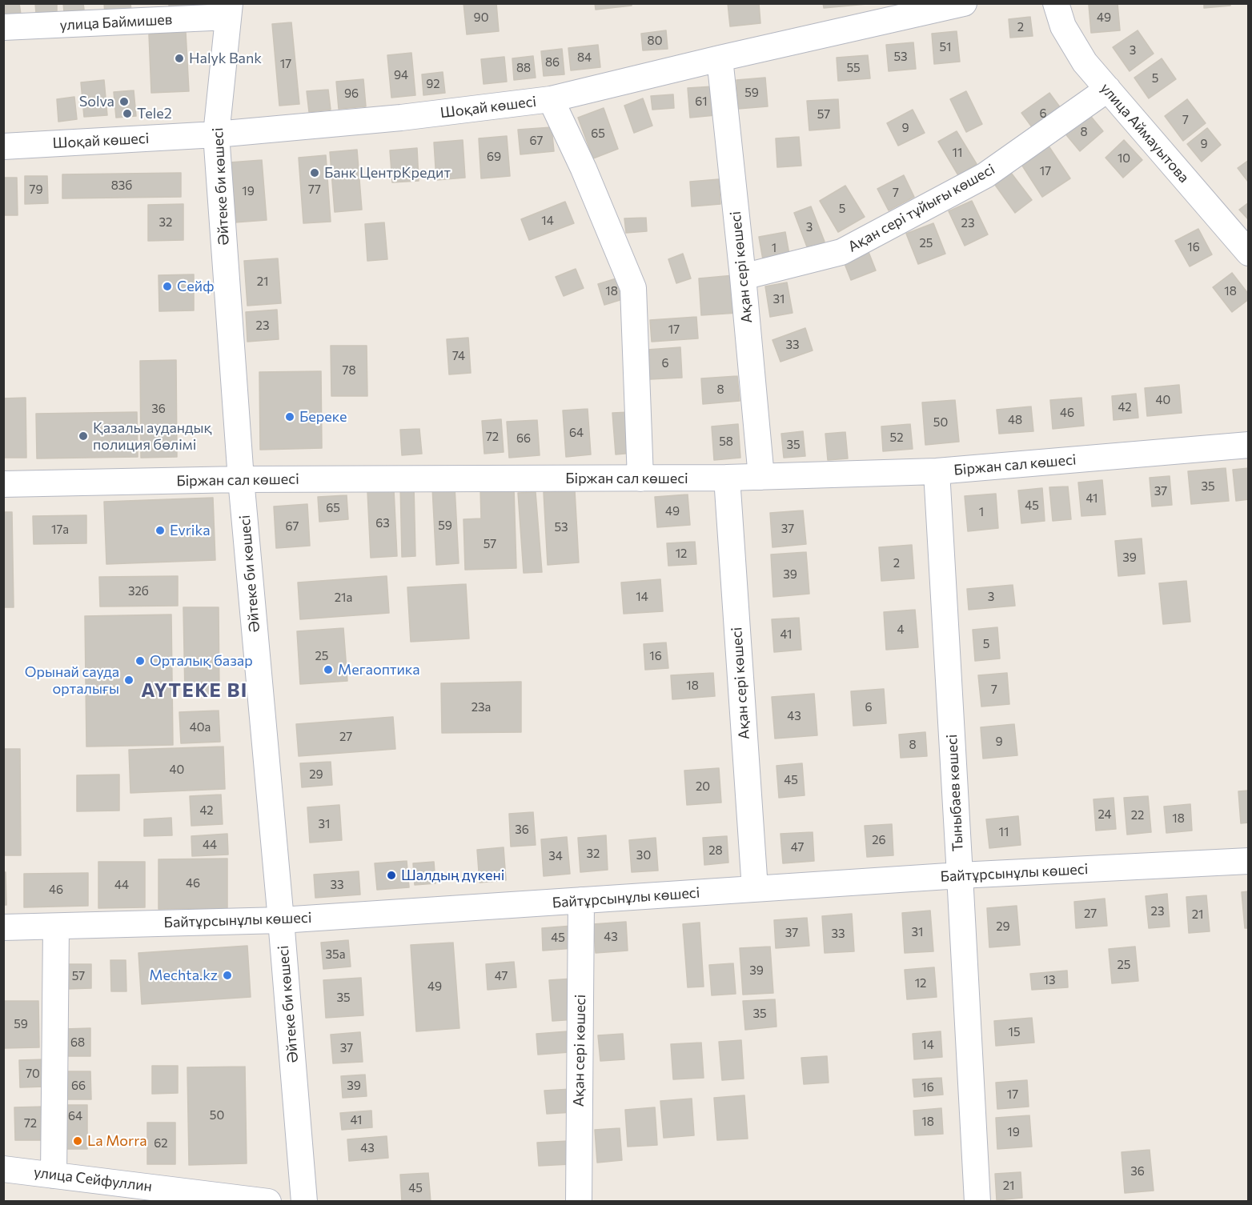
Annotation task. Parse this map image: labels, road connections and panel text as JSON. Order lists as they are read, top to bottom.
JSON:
{
  "streets": {
    "street": [
      "улица Баймишев",
      "Шоқай көшесі",
      "улица Аймауытова",
      "Әйтеке би көшесі",
      "Ақан сері тұйығы көшесі",
      "Ақан сері көшесі",
      "Біржан сал көшесі",
      "Тыныбаев көшесі",
      "Байтұрсынұлы көшесі",
      "улица Сейфуллин"
    ]
  },
  "crossings": [
    ["улица Баймишев", "Әйтеке би көшесі"],
    ["Шоқай көшесі", "Әйтеке би көшесі"],
    ["Шоқай көшесі", "Ақан сері көшесі"],
    ["улица Аймауытова", "Ақан сері тұйығы көшесі"],
    ["Әйтеке би көшесі", "Біржан сал көшесі"],
    ["Әйтеке би көшесі", "Байтұрсынұлы көшесі"],
    ["Ақан сері тұйығы көшесі", "Ақан сері көшесі"],
    ["Ақан сері көшесі", "Біржан сал көшесі"],
    ["Ақан сері көшесі", "Байтұрсынұлы көшесі"],
    ["Біржан сал көшесі", "Тыныбаев көшесі"],
    ["Тыныбаев көшесі", "Байтұрсынұлы көшесі"]
  ],
  "districts": ["AYTEKE BI"],
  "places": [
    "Halyk Bank",
    "Solva",
    "Tele2",
    "Банк ЦентрКредит",
    "Сейф",
    "Береке",
    "Қазалы аудандық полиция бөлімі",
    "Evrika",
    "Орталық базар",
    "Мегаоптика",
    "Орынай сауда орталығы",
    "Шалдың дүкені",
    "Mechta.kz",
    "La Morra"
  ],
  "house_numbers": [
    "90",
    "49",
    "2",
    "80",
    "51",
    "3",
    "53",
    "84",
    "86",
    "17",
    "88",
    "55",
    "94",
    "5",
    "92",
    "59",
    "96",
    "61",
    "6",
    "57",
    "7",
    "9",
    "8",
    "65",
    "67",
    "9",
    "11",
    "69",
    "10",
    "17",
    "83б",
    "79",
    "77",
    "19",
    "7",
    "5",
    "14",
    "32",
    "23",
    "3",
    "25",
    "16",
    "1",
    "21",
    "18",
    "18",
    "31",
    "23",
    "17",
    "33",
    "74",
    "6",
    "78",
    "8",
    "40",
    "42",
    "36",
    "46",
    "48",
    "50",
    "64",
    "72",
    "52",
    "66",
    "58",
    "35",
    "35",
    "37",
    "41",
    "45",
    "65",
    "49",
    "1",
    "63",
    "59",
    "67",
    "53",
    "37",
    "17а",
    "57",
    "12",
    "39",
    "2",
    "39",
    "32б",
    "14",
    "3",
    "21а",
    "4",
    "41",
    "5",
    "25",
    "16",
    "18",
    "7",
    "23а",
    "6",
    "43",
    "40а",
    "27",
    "9",
    "8",
    "40",
    "29",
    "45",
    "20",
    "42",
    "24",
    "22",
    "18",
    "31",
    "36",
    "11",
    "26",
    "44",
    "47",
    "28",
    "32",
    "30",
    "34",
    "46",
    "44",
    "33",
    "46",
    "23",
    "27",
    "21",
    "29",
    "31",
    "37",
    "33",
    "43",
    "45",
    "35а",
    "25",
    "39",
    "57",
    "47",
    "13",
    "12",
    "49",
    "35",
    "35",
    "59",
    "15",
    "68",
    "14",
    "37",
    "70",
    "66",
    "39",
    "16",
    "17",
    "50",
    "64",
    "41",
    "18",
    "72",
    "19",
    "62",
    "43",
    "36",
    "21",
    "45"
  ]
}
